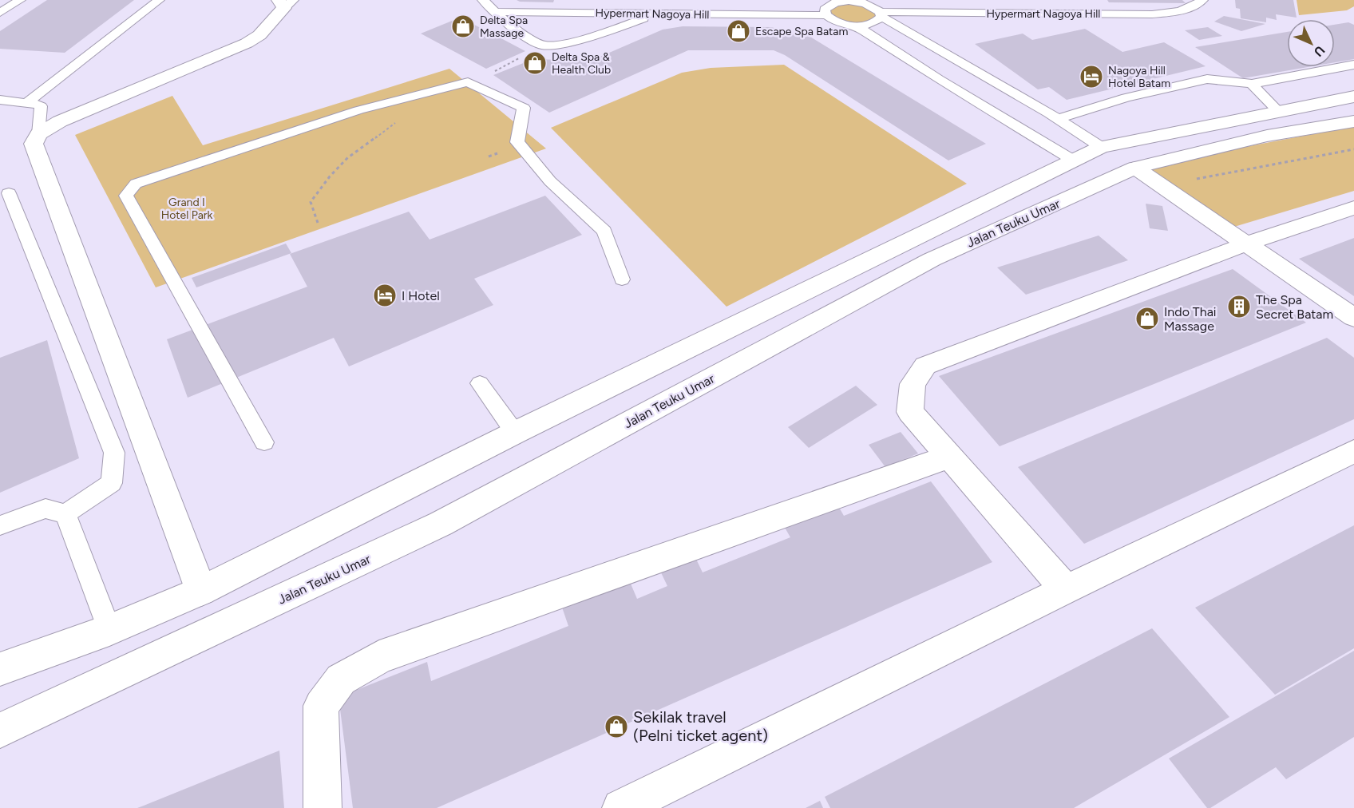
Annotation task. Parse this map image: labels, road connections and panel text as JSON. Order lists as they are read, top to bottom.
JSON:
{
  "streets": {
    "street": ["Jalan Teuku Umar"],
    "lane": ["Hypermart Nagoya Hill"]
  },
  "parks": ["Grand I Hotel Park"],
  "places": {
    "shop": [
      "Delta Spa Massage",
      "Escape Spa Batam",
      "Delta Spa & Health Club",
      "Indo Thai Massage",
      "Sekilak travel (Pelni ticket agent)"
    ],
    "hotel": ["Nagoya Hill Hotel Batam", "I Hotel"],
    "building": ["The Spa Secret Batam"]
  },
  "north": "bottom right"
}
